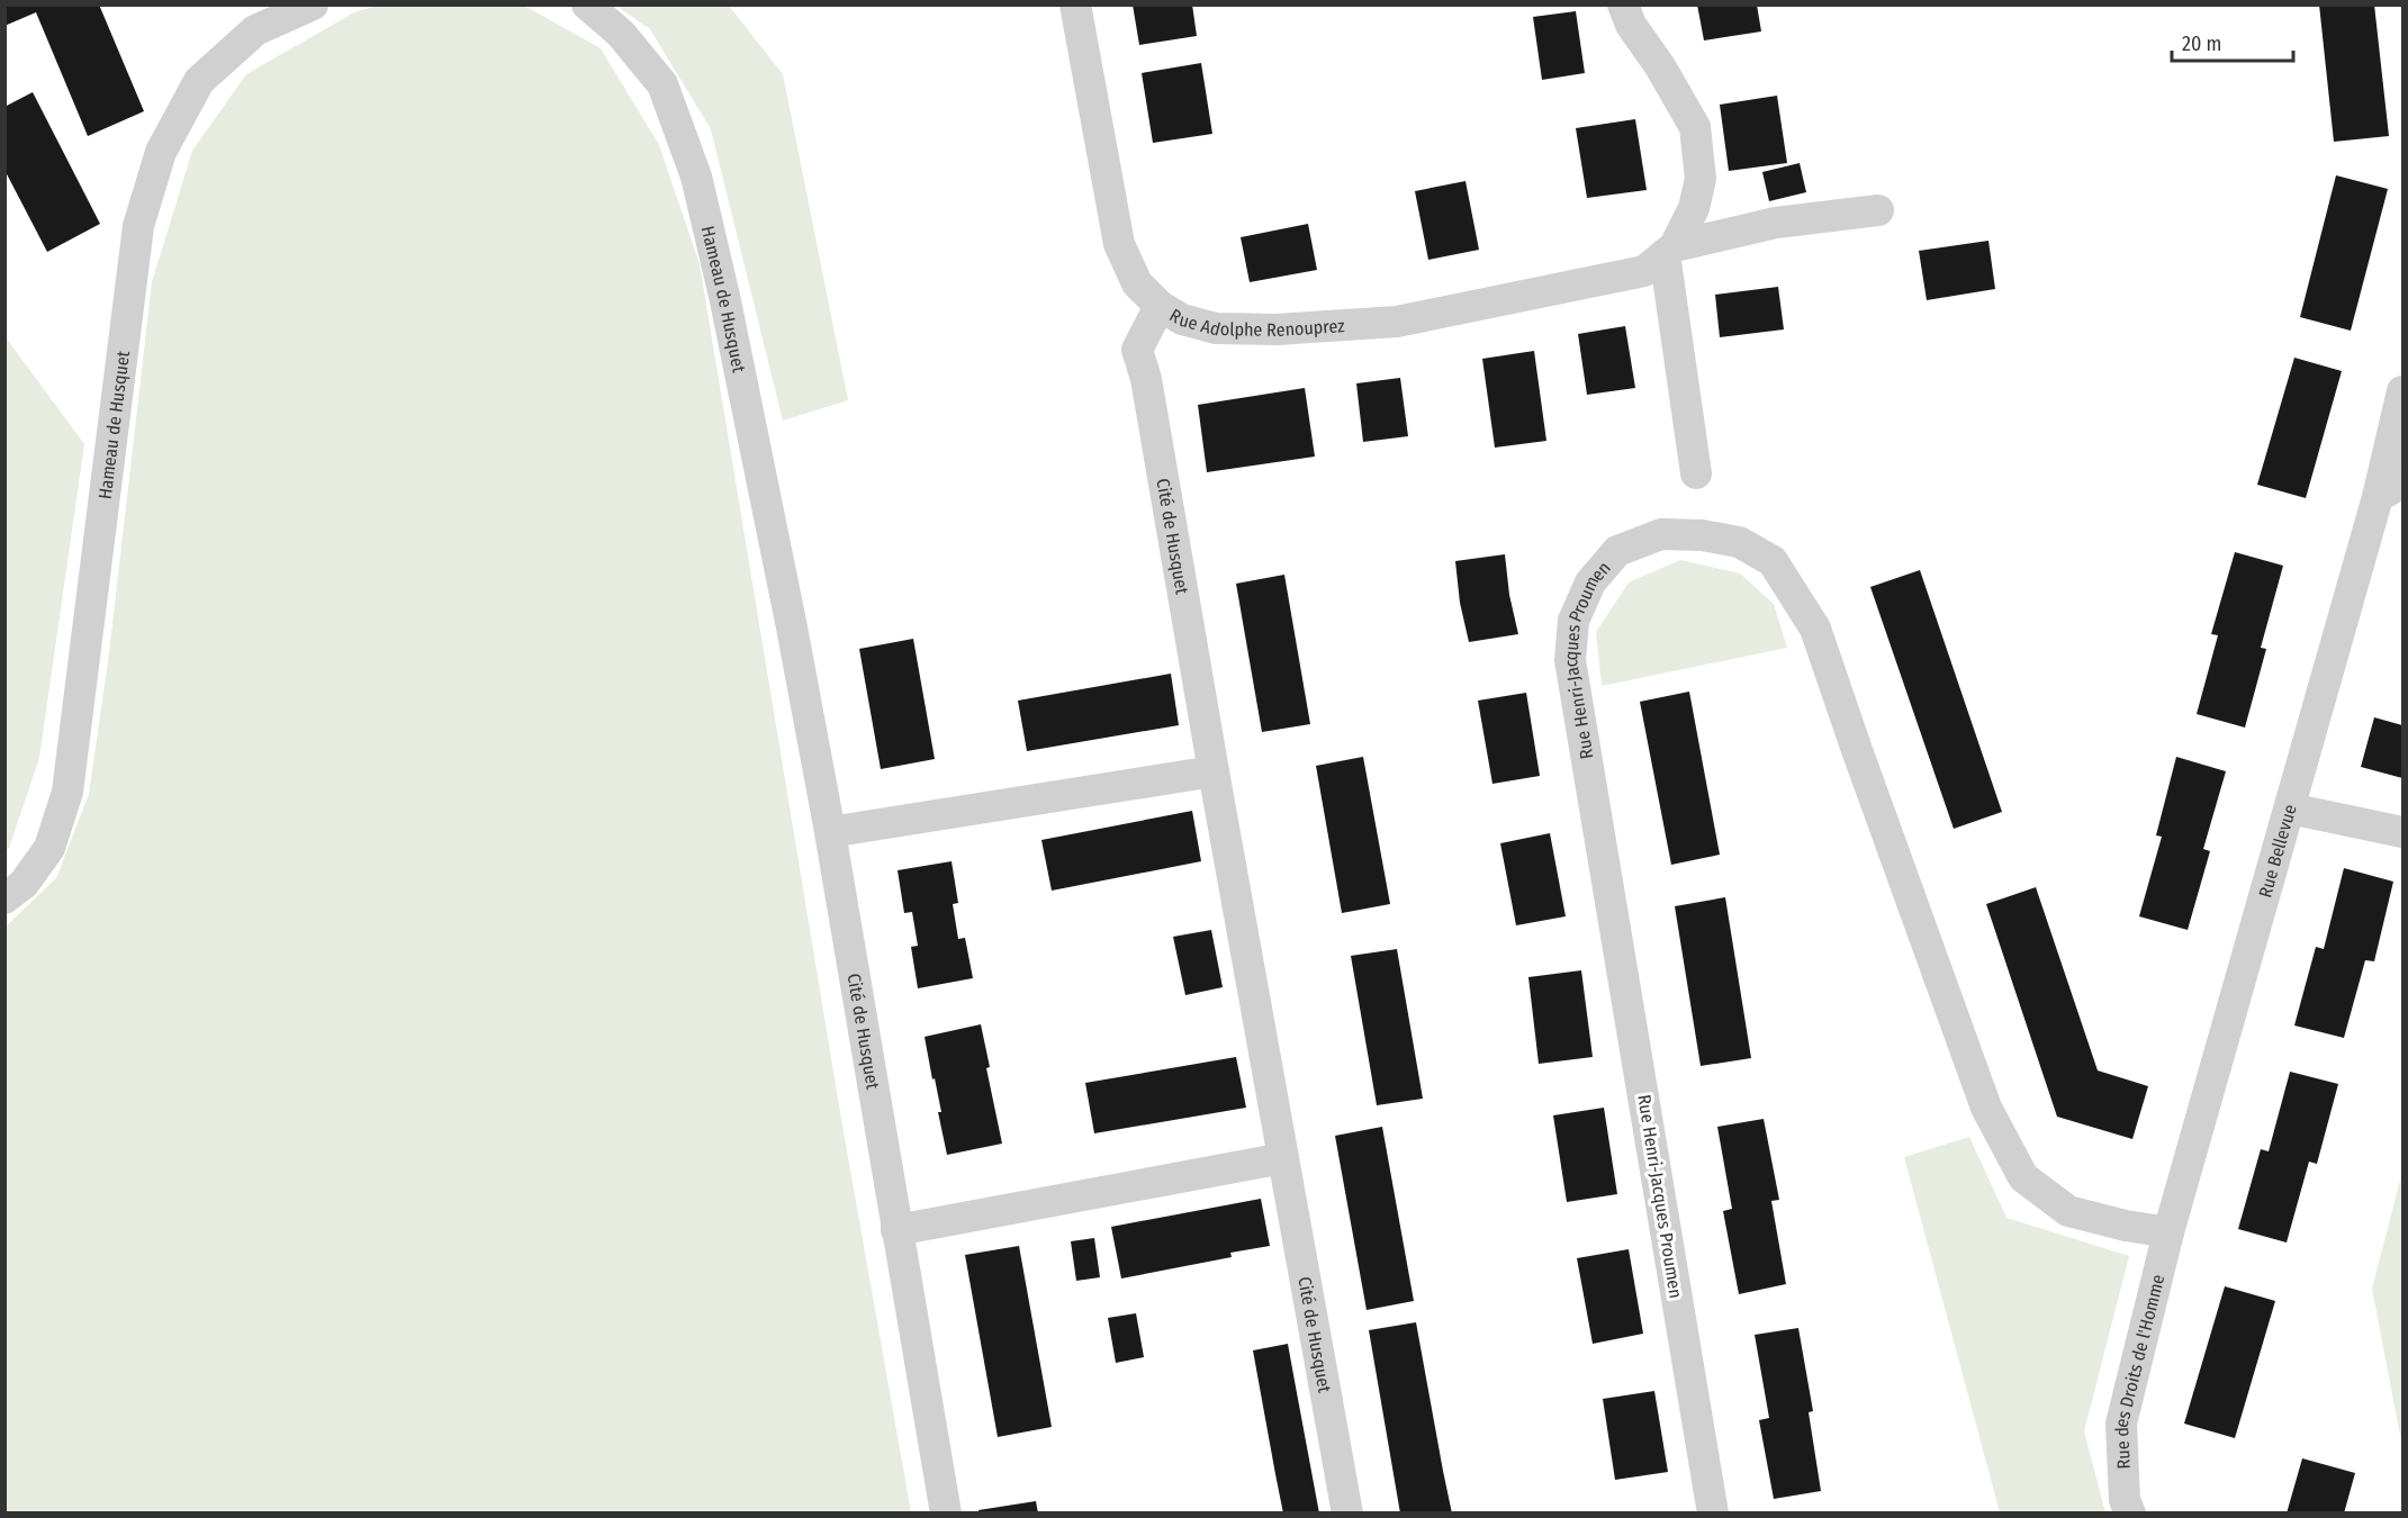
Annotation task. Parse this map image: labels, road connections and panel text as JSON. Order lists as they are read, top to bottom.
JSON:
{
  "streets": {
    "street": [
      "Hameau de Husquet",
      "Rue Adolphe Renouprez",
      "Cité de Husquet",
      "Rue Henri-Jacques Proumen",
      "Rue Bellevue",
      "Rue des Droits de l'Homme"
    ]
  },
  "crossings": [
    ["Hameau de Husquet", "Cité de Husquet"],
    ["Rue Adolphe Renouprez", "Cité de Husquet"],
    ["Rue Henri-Jacques Proumen", "Rue Bellevue"],
    ["Rue Henri-Jacques Proumen", "Rue des Droits de l'Homme"],
    ["Rue Bellevue", "Rue des Droits de l'Homme"]
  ],
  "scale_bar": "20 m"
}
